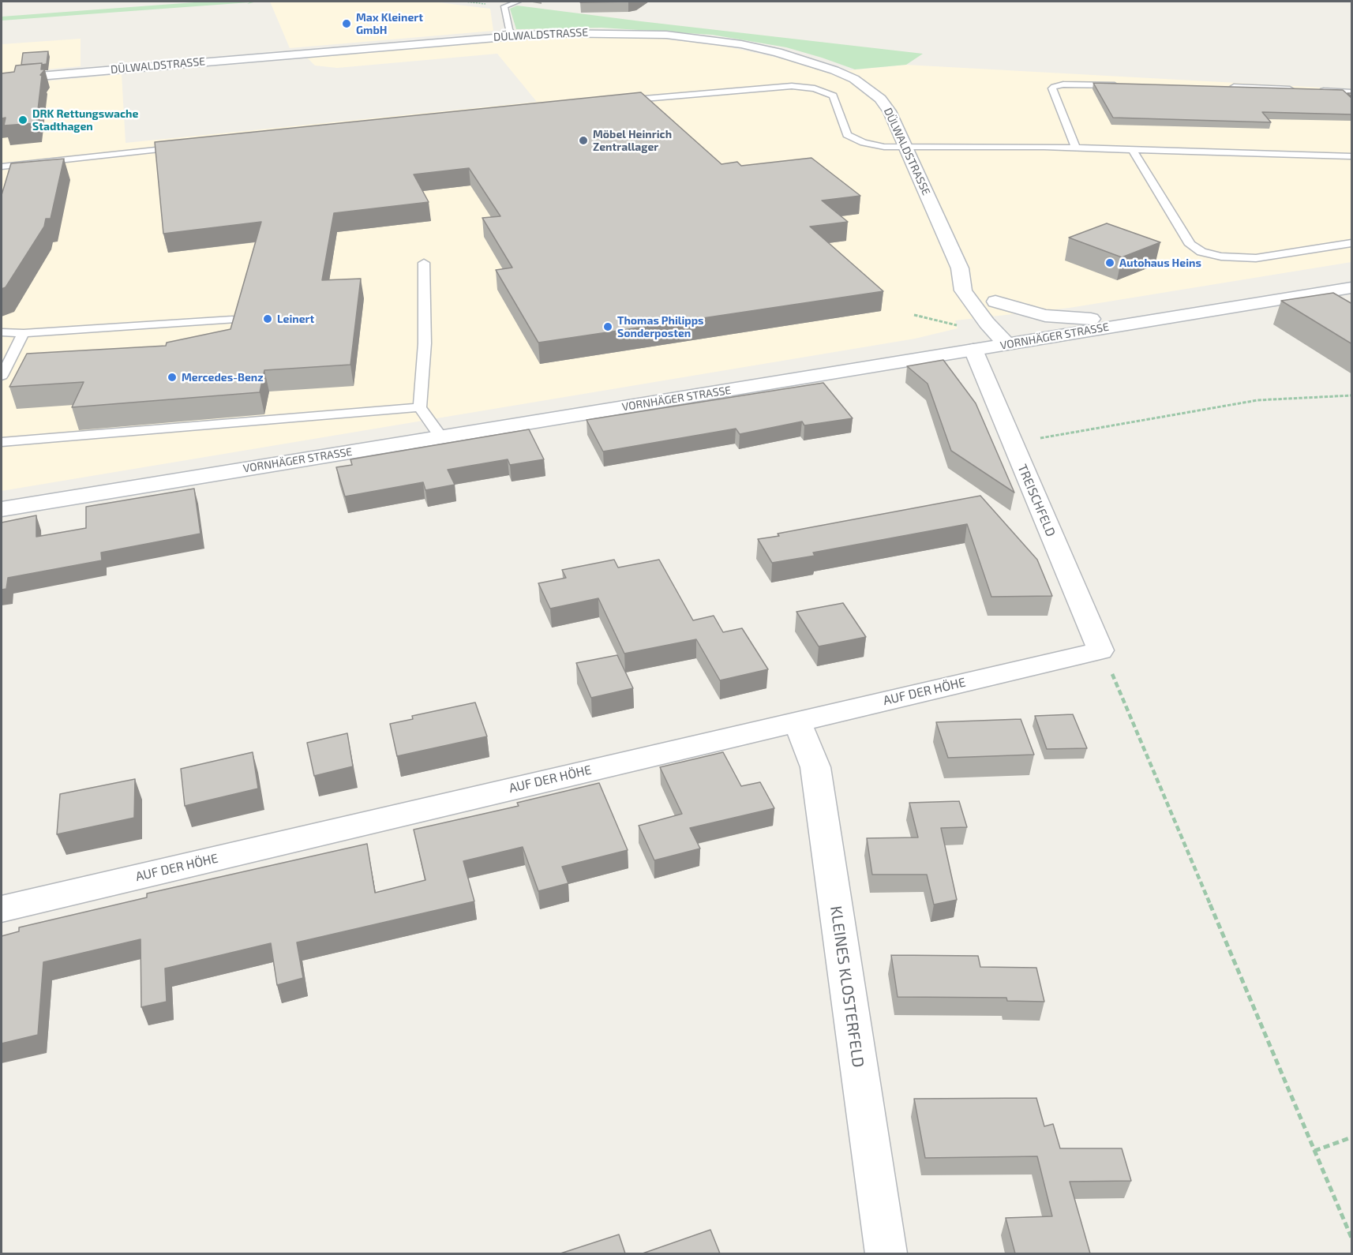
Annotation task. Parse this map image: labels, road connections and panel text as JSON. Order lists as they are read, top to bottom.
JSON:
{
  "streets": {
    "street": [
      "DÜLWALDSTRASSE",
      "VORNHÄGER STRASSE",
      "TREISCHFELD",
      "AUF DER HÖHE",
      "KLEINES KLOSTERFELD"
    ]
  },
  "crossings": [
    ["DÜLWALDSTRASSE", "VORNHÄGER STRASSE"],
    ["VORNHÄGER STRASSE", "TREISCHFELD"],
    ["TREISCHFELD", "AUF DER HÖHE"],
    ["AUF DER HÖHE", "KLEINES KLOSTERFELD"]
  ],
  "places": [
    "Max Kleinert GmbH",
    "DRK Rettungswache Stadthagen",
    "Möbel Heinrich Zentrallager",
    "Autohaus Heins",
    "Leinert",
    "Thomas Philipps Sonderposten",
    "Mercedes-Benz"
  ]
}
